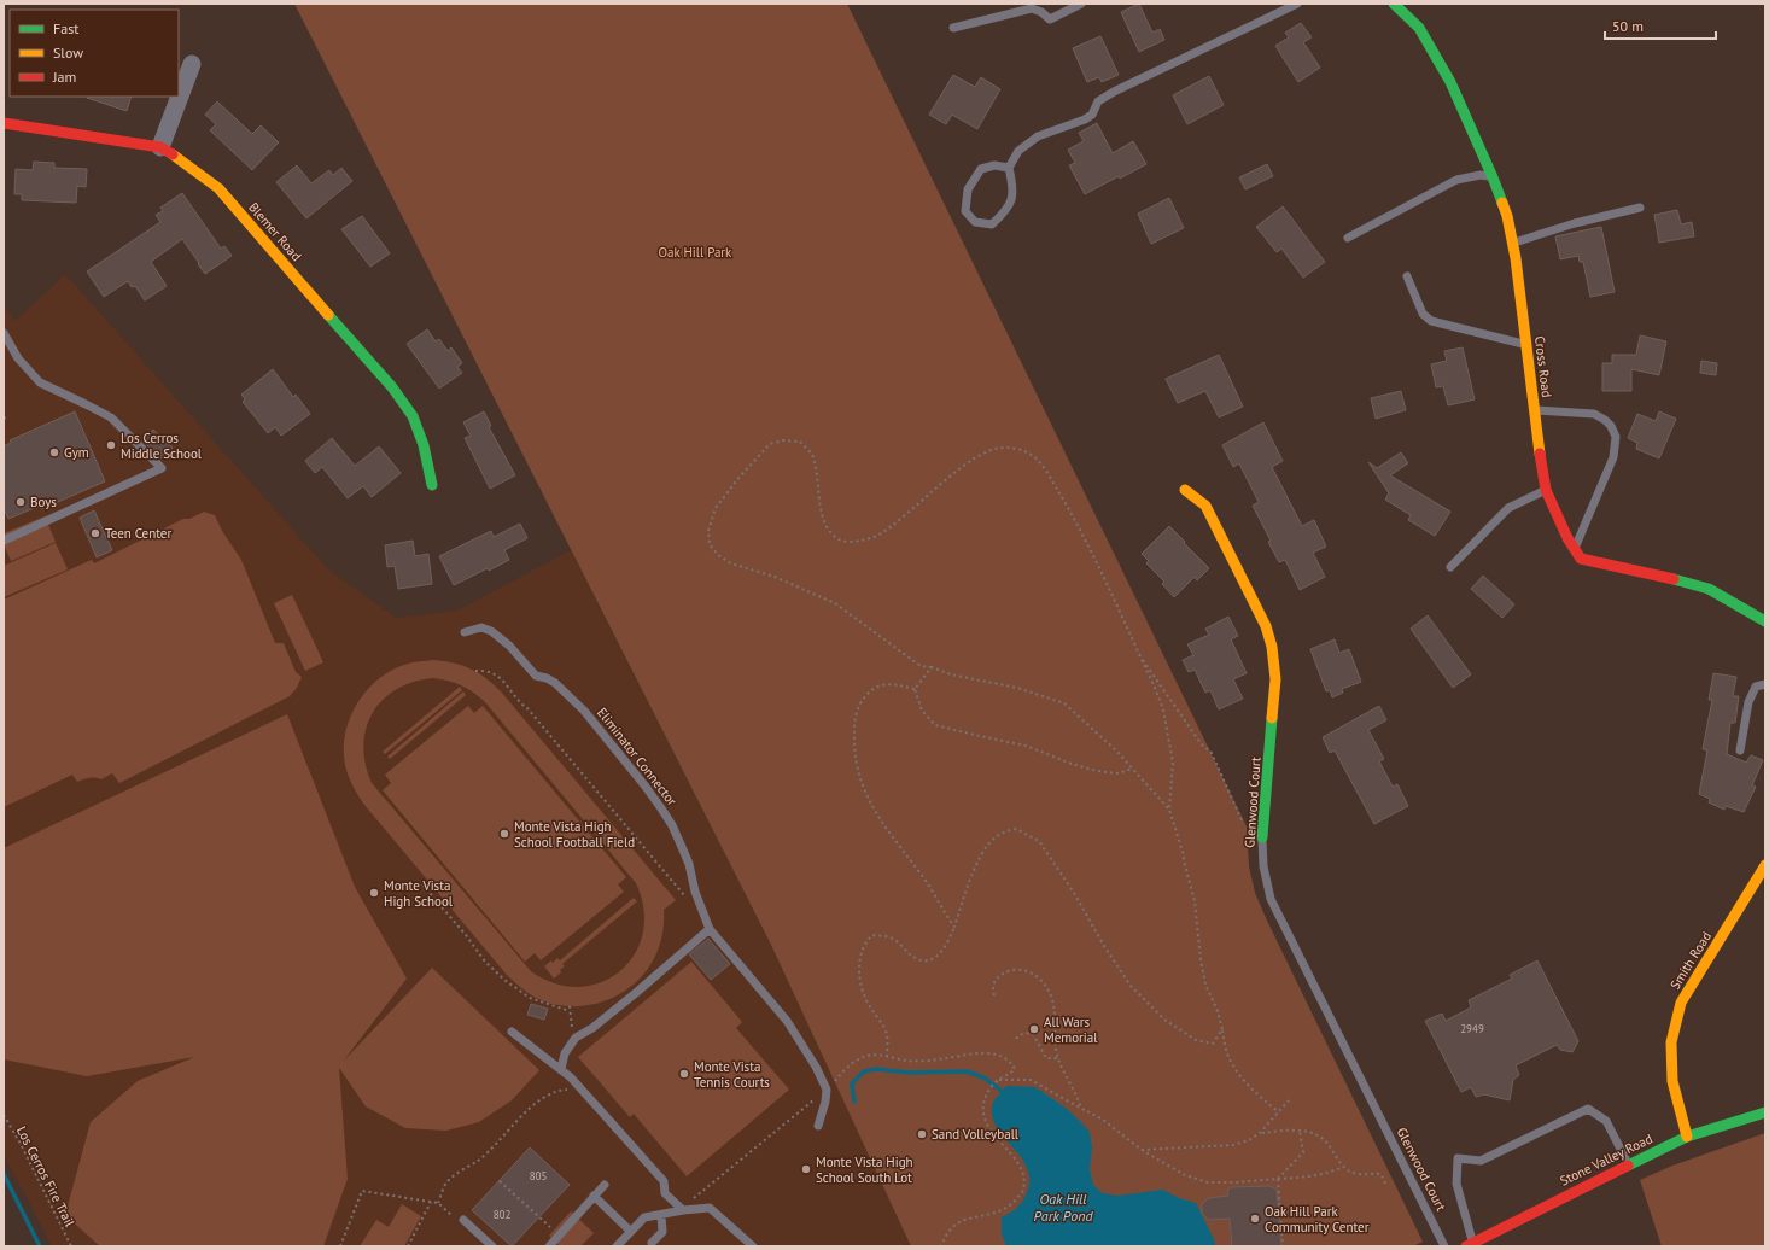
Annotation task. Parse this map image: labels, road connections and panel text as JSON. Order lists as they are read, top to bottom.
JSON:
{
  "streets": {
    "street": [
      "Blemer Road",
      "Cross Road",
      "Glenwood Court",
      "Smith Road",
      "Stone Valley Road"
    ],
    "lane": ["Eliminator Connector"],
    "path": ["Los Cerros Fire Trail"]
  },
  "crossings": [
    ["Smith Road", "Stone Valley Road"]
  ],
  "water": ["Oak Hill Park Pond"],
  "parks": ["Oak Hill Park"],
  "places": [
    "Los Cerros Middle School",
    "Gym",
    "Boys",
    "Teen Center",
    "Monte Vista High School Football Field",
    "Monte Vista High School",
    "All Wars Memorial",
    "Monte Vista Tennis Courts",
    "Sand Volleyball",
    "Monte Vista High School South Lot",
    "Oak Hill Park Community Center"
  ],
  "house_numbers": ["2949", "805", "802"],
  "legend": ["Fast", "Slow", "Jam"],
  "scale_bar": "50 m"
}
